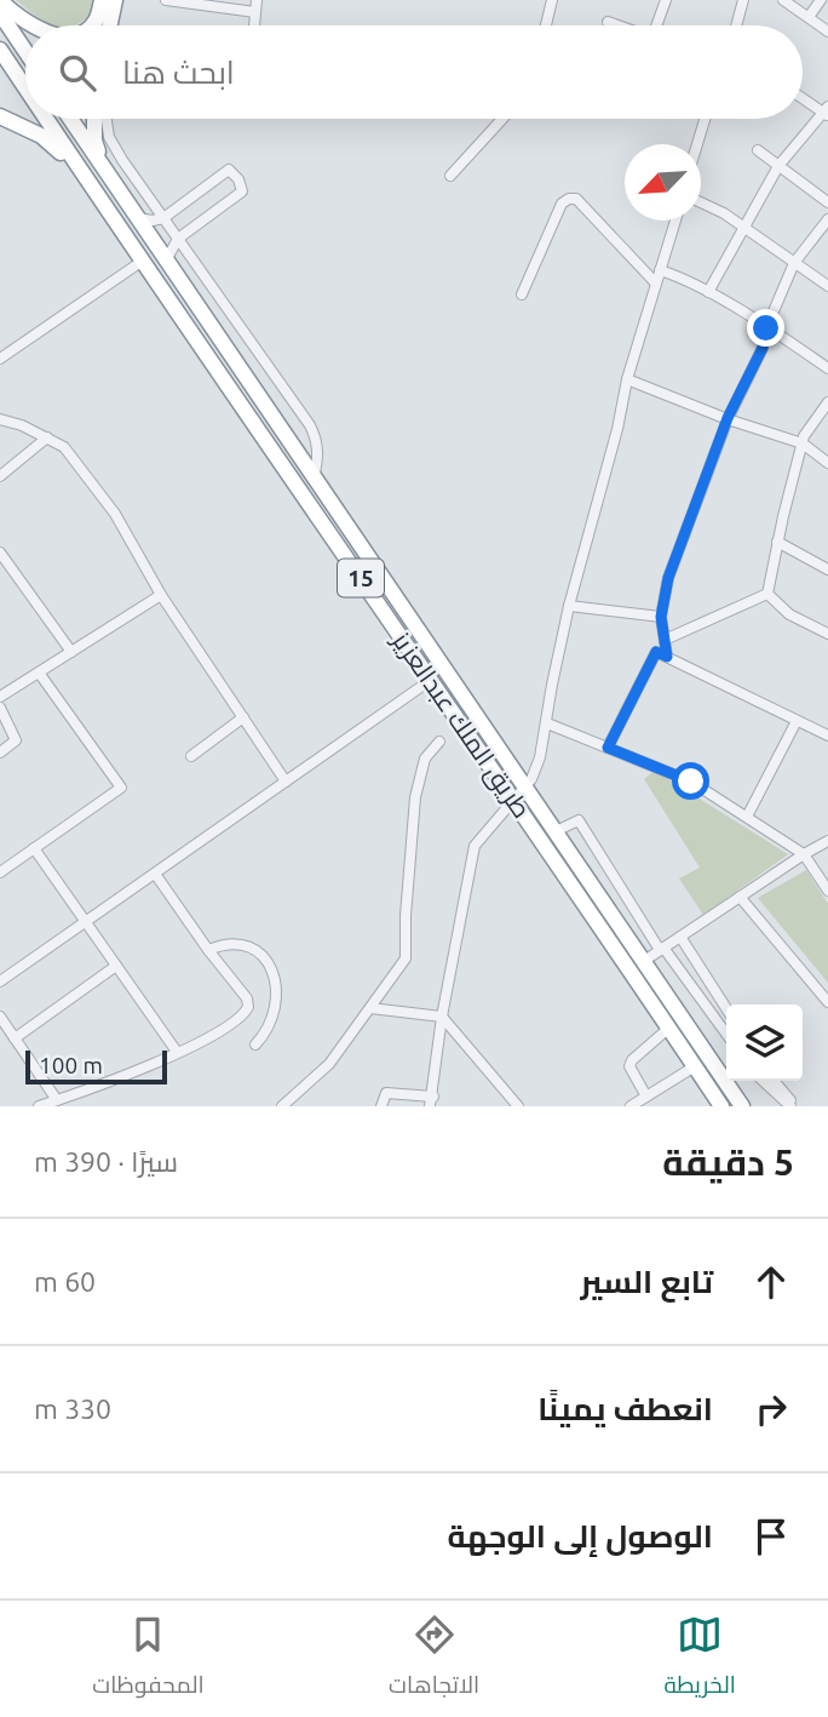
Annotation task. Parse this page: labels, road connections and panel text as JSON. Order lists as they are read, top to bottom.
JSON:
{
  "streets": {
    "highway": ["15", "طريق الملك عبدالعزيز"]
  },
  "scale_bar": "100 m",
  "north": "bottom left",
  "page": {
    "search": "ابحث هنا",
    "scale": "100 m",
    "heading": ["5 دقيقة", "سيرًا · 390 m"],
    "list": [
      ["تابع السير", "60 m"],
      ["انعطف يمينًا", "330 m"],
      "الوصول إلى الوجهة"
    ],
    "nav": ["الخريطة", "الاتجاهات", "المحفوظات"]
  }
}
